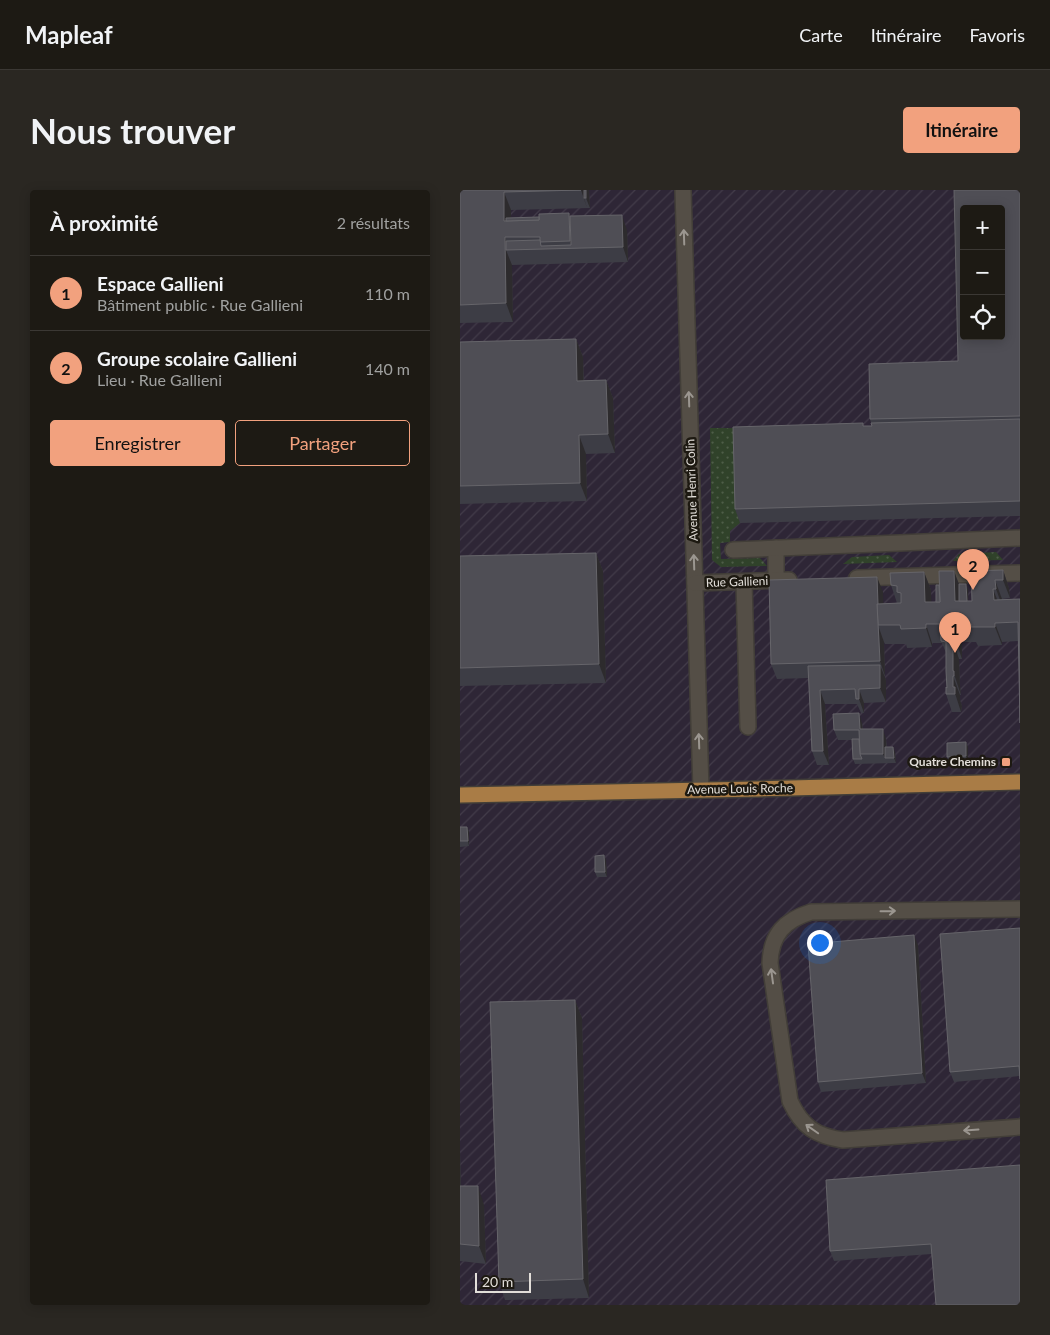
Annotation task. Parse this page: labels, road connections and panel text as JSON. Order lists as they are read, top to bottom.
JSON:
{
  "streets": {
    "main road": ["Avenue Louis Roche"],
    "street": ["Avenue Henri Colin", "Rue Gallieni"]
  },
  "crossings": [
    ["Avenue Henri Colin", "Rue Gallieni"],
    ["Avenue Henri Colin", "Avenue Louis Roche"]
  ],
  "one_way": ["Avenue Henri Colin"],
  "places": {
    "transit": ["Quatre Chemins"]
  },
  "scale_bar": "20 m",
  "page": {
    "header": "Mapleaf",
    "nav": ["Carte", "Itinéraire", "Favoris"],
    "buttons": [
      "Itinéraire",
      ["Enregistrer", "Partager"]
    ],
    "title": "Nous trouver",
    "heading": ["À proximité", "2 résultats"],
    "map_buttons": ["+", "−"],
    "list": [
      {
        "mark": "1",
        "name": "Espace Gallieni",
        "note": "Bâtiment public · Rue Gallieni",
        "value": "110 m"
      },
      {
        "mark": "2",
        "name": "Groupe scolaire Gallieni",
        "note": "Lieu · Rue Gallieni",
        "value": "140 m"
      }
    ],
    "pins": ["2", "1"],
    "scale": "20 m"
  }
}
